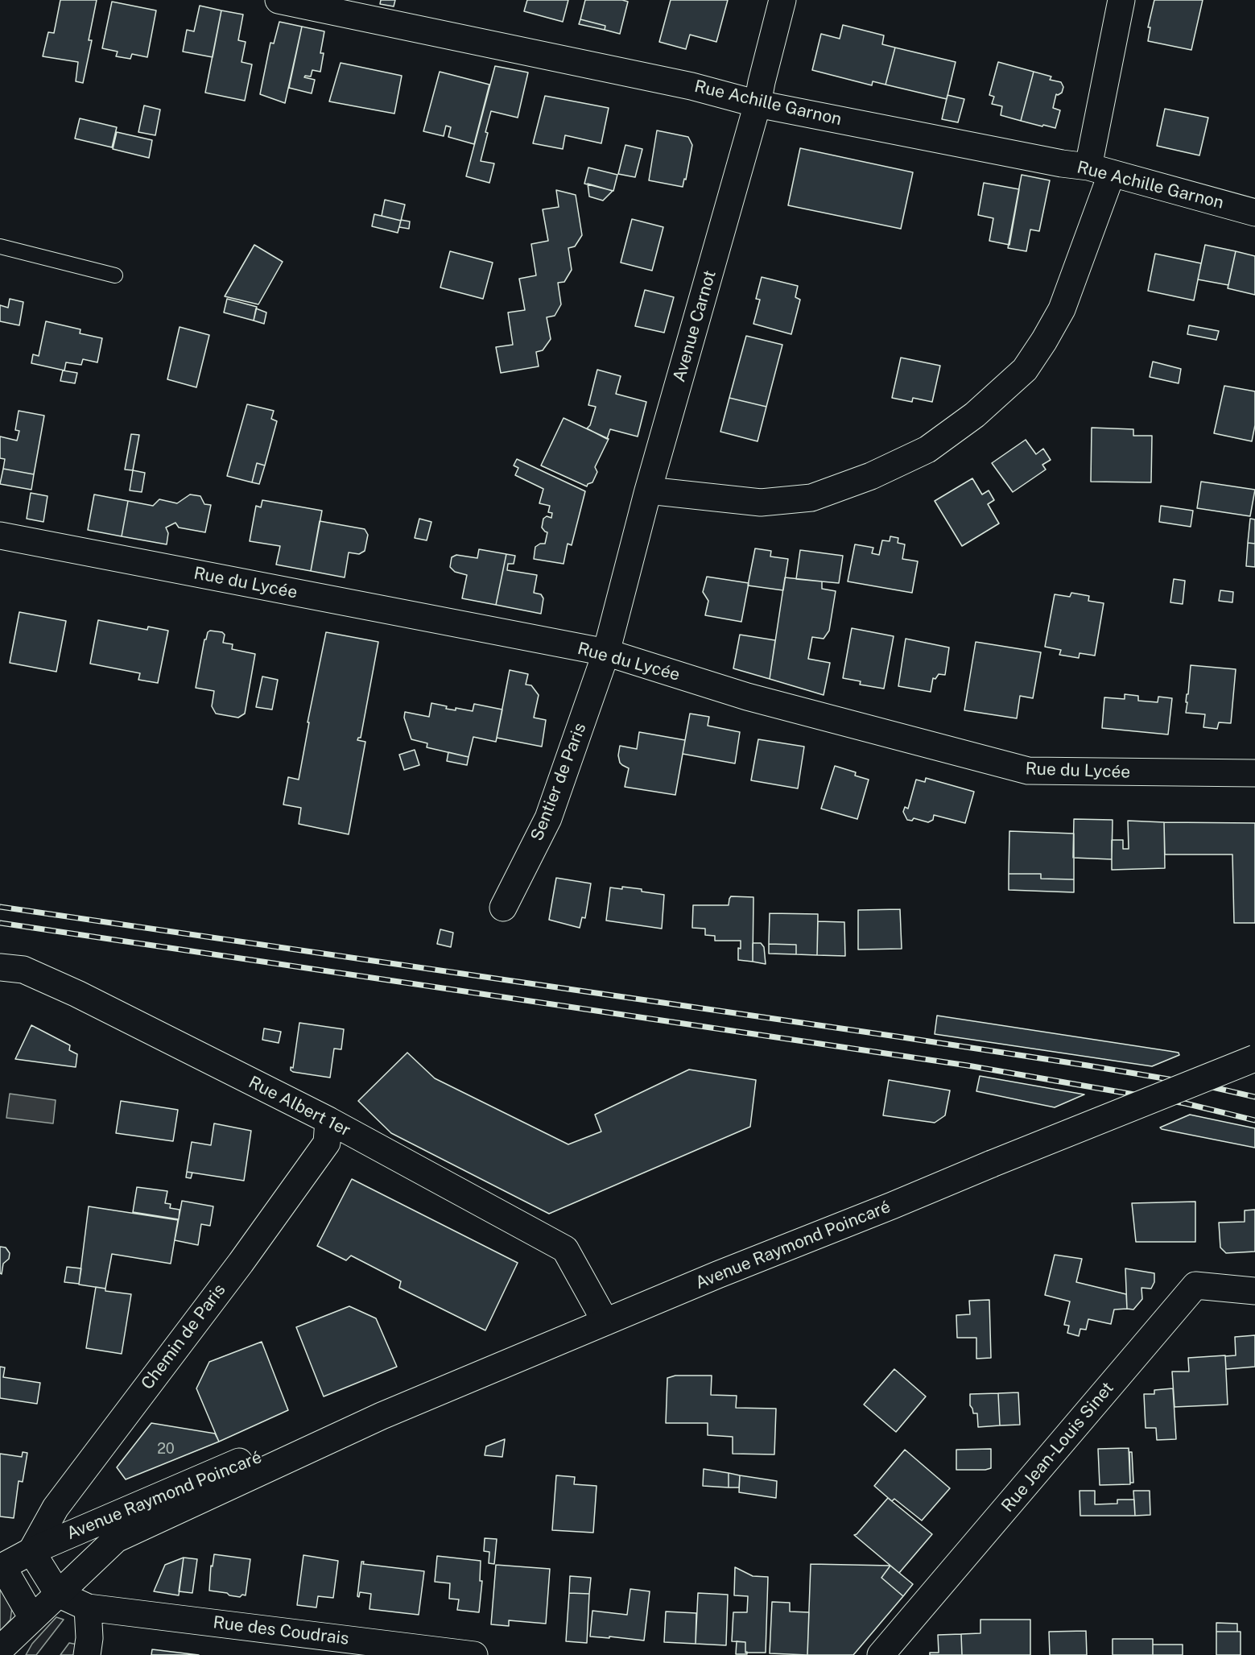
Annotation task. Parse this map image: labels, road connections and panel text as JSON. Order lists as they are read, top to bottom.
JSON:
{
  "streets": {
    "street": [
      "Rue Achille Garnon",
      "Avenue Carnot",
      "Rue du Lycée",
      "Sentier de Paris",
      "Rue Albert 1er",
      "Avenue Raymond Poincaré",
      "Chemin de Paris",
      "Rue Jean-Louis Sinet",
      "Rue des Coudrais"
    ]
  },
  "crossings": [
    ["Rue Achille Garnon", "Avenue Carnot"],
    ["Avenue Carnot", "Rue du Lycée"],
    ["Avenue Carnot", "Sentier de Paris"],
    ["Rue du Lycée", "Sentier de Paris"],
    ["Rue Albert 1er", "Avenue Raymond Poincaré"],
    ["Rue Albert 1er", "Chemin de Paris"],
    ["Avenue Raymond Poincaré", "Chemin de Paris"],
    ["Avenue Raymond Poincaré", "Rue des Coudrais"]
  ],
  "house_numbers": ["20"]
}
